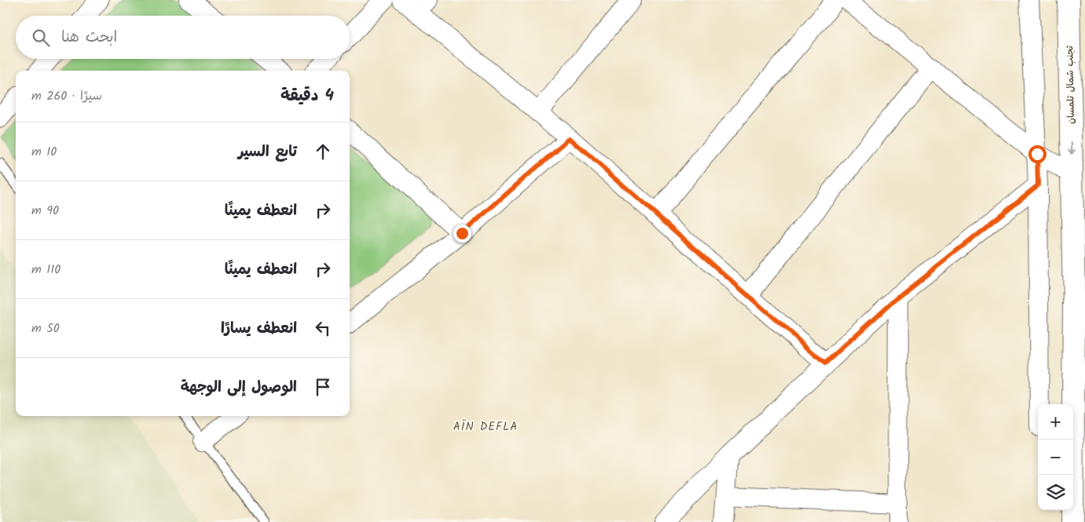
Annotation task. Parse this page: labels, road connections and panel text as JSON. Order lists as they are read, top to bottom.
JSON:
{
  "streets": {
    "highway": ["تجنب شمال تلمسان"]
  },
  "districts": ["AÏN DEFLA"],
  "page": {
    "search": "ابحث هنا",
    "heading": ["4 دقيقة", "سيرًا · 260 m"],
    "list": [
      ["تابع السير", "10 m"],
      ["انعطف يمينًا", "90 m"],
      ["انعطف يمينًا", "110 m"],
      ["انعطف يسارًا", "50 m"],
      "الوصول إلى الوجهة"
    ],
    "map_buttons": ["+", "−"]
  }
}
